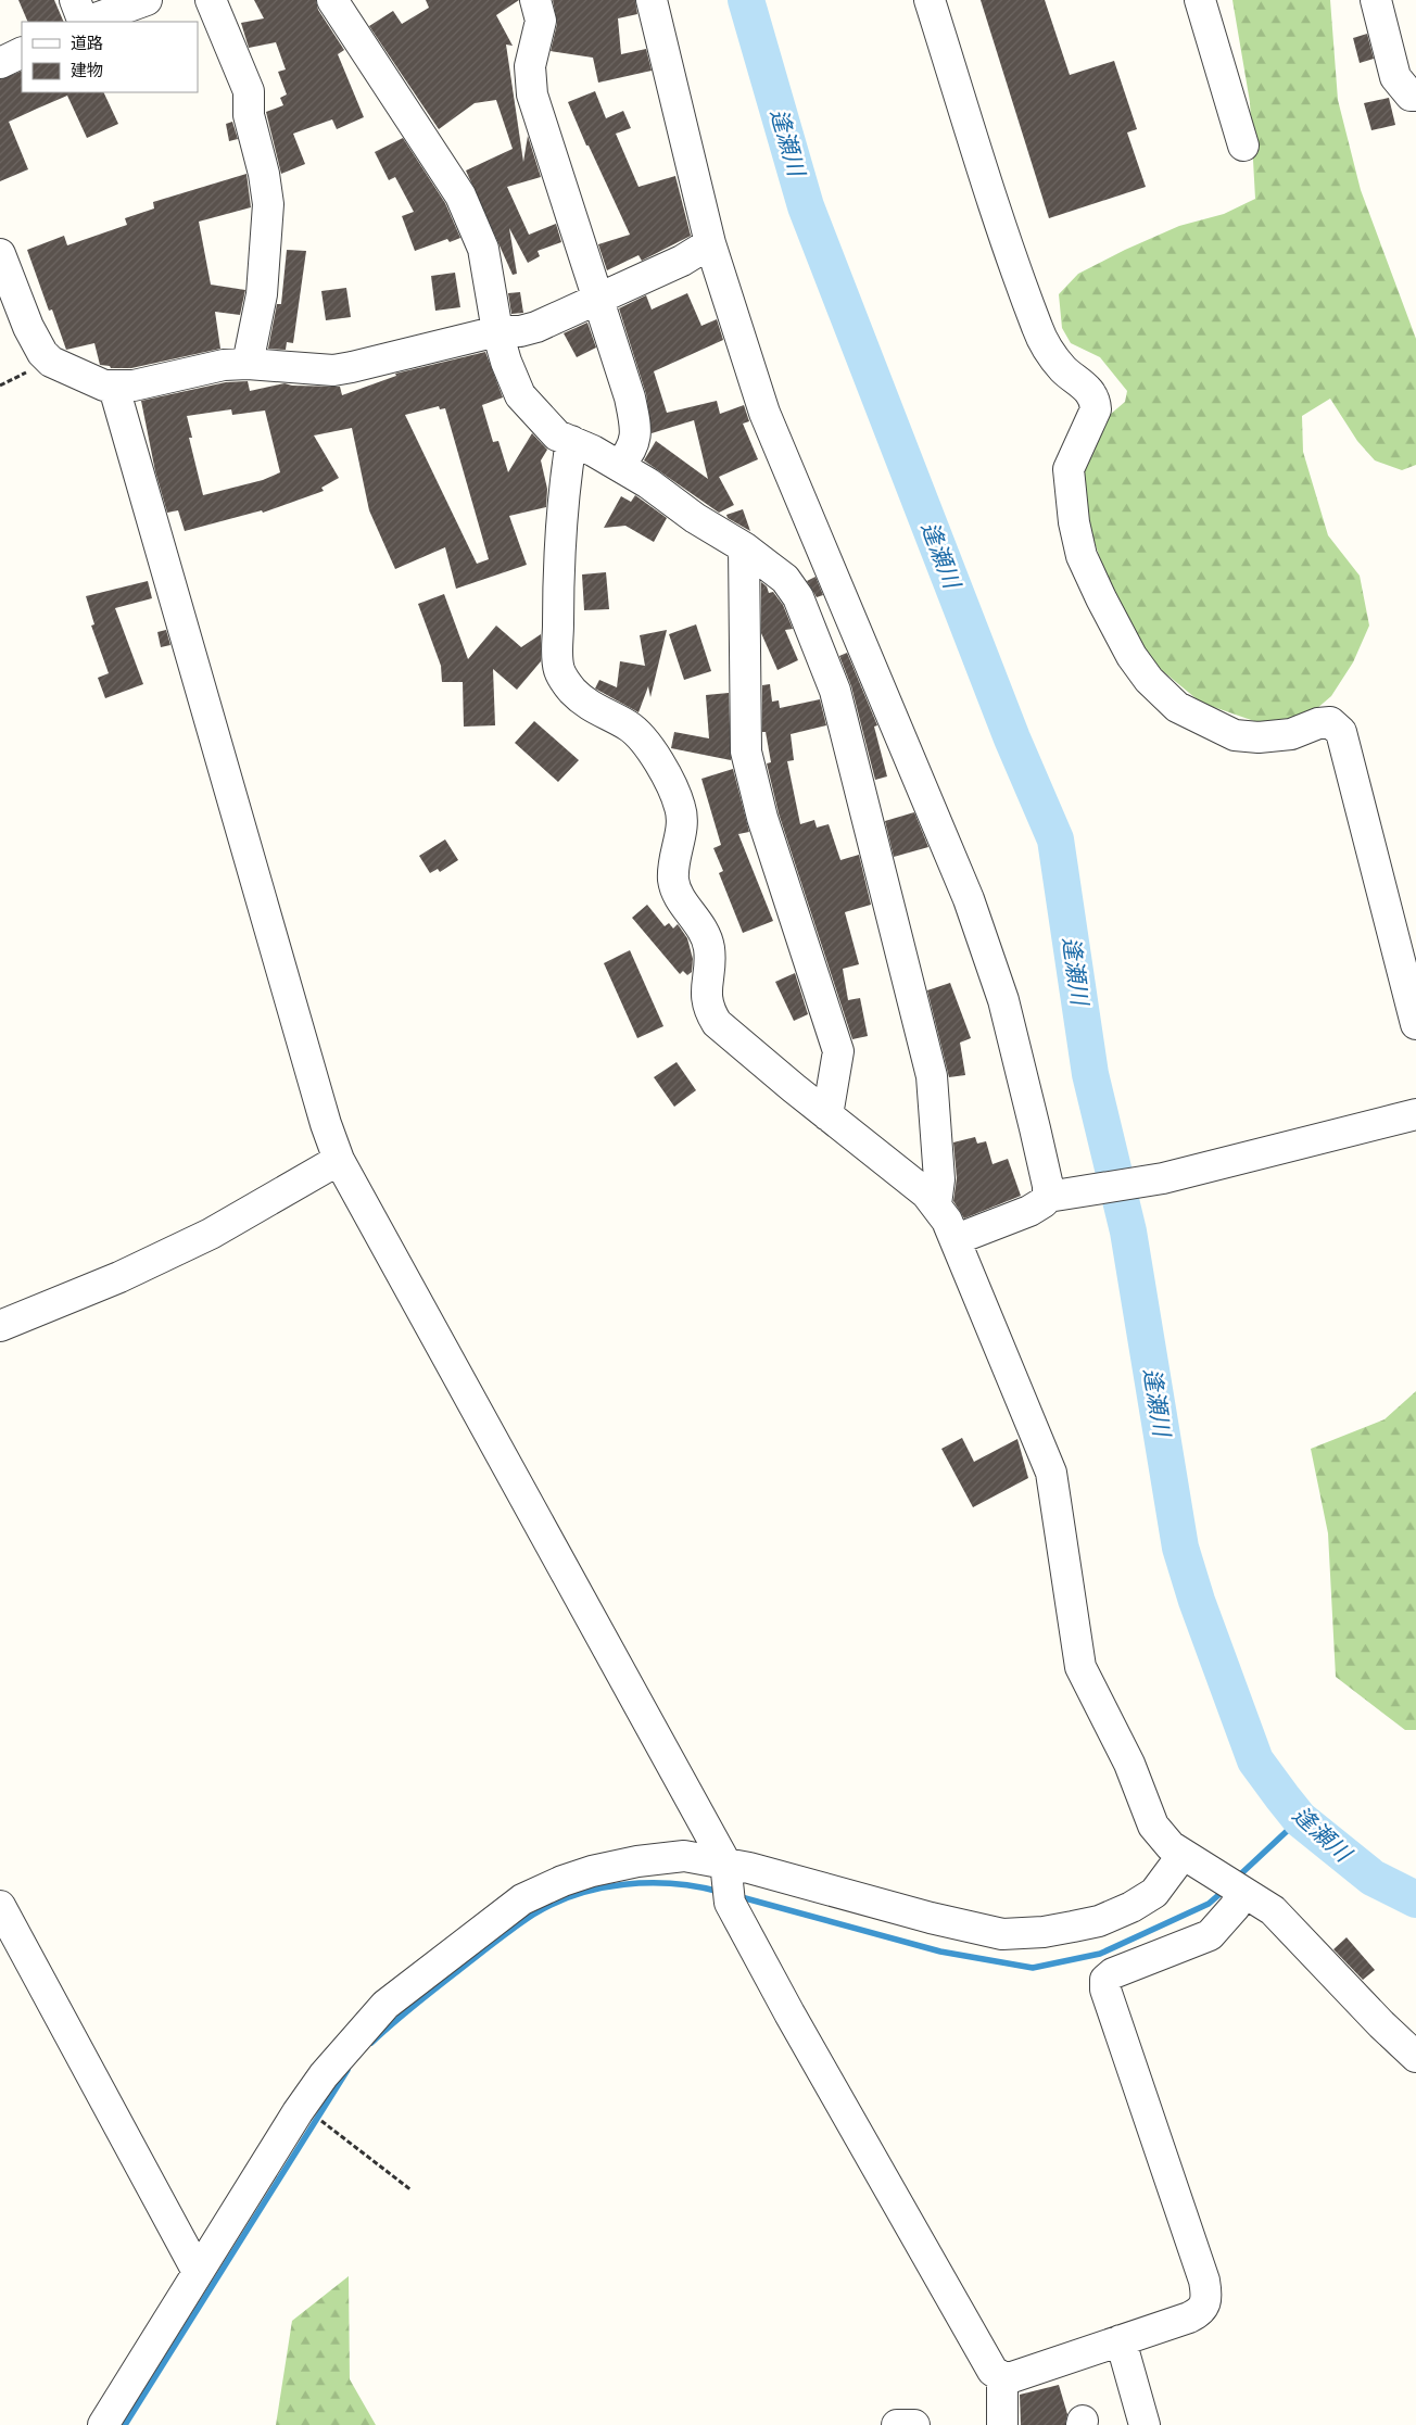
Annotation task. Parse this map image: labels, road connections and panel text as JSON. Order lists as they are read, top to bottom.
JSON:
{
  "water": ["逢瀬川"],
  "legend": ["道路", "建物"]
}
